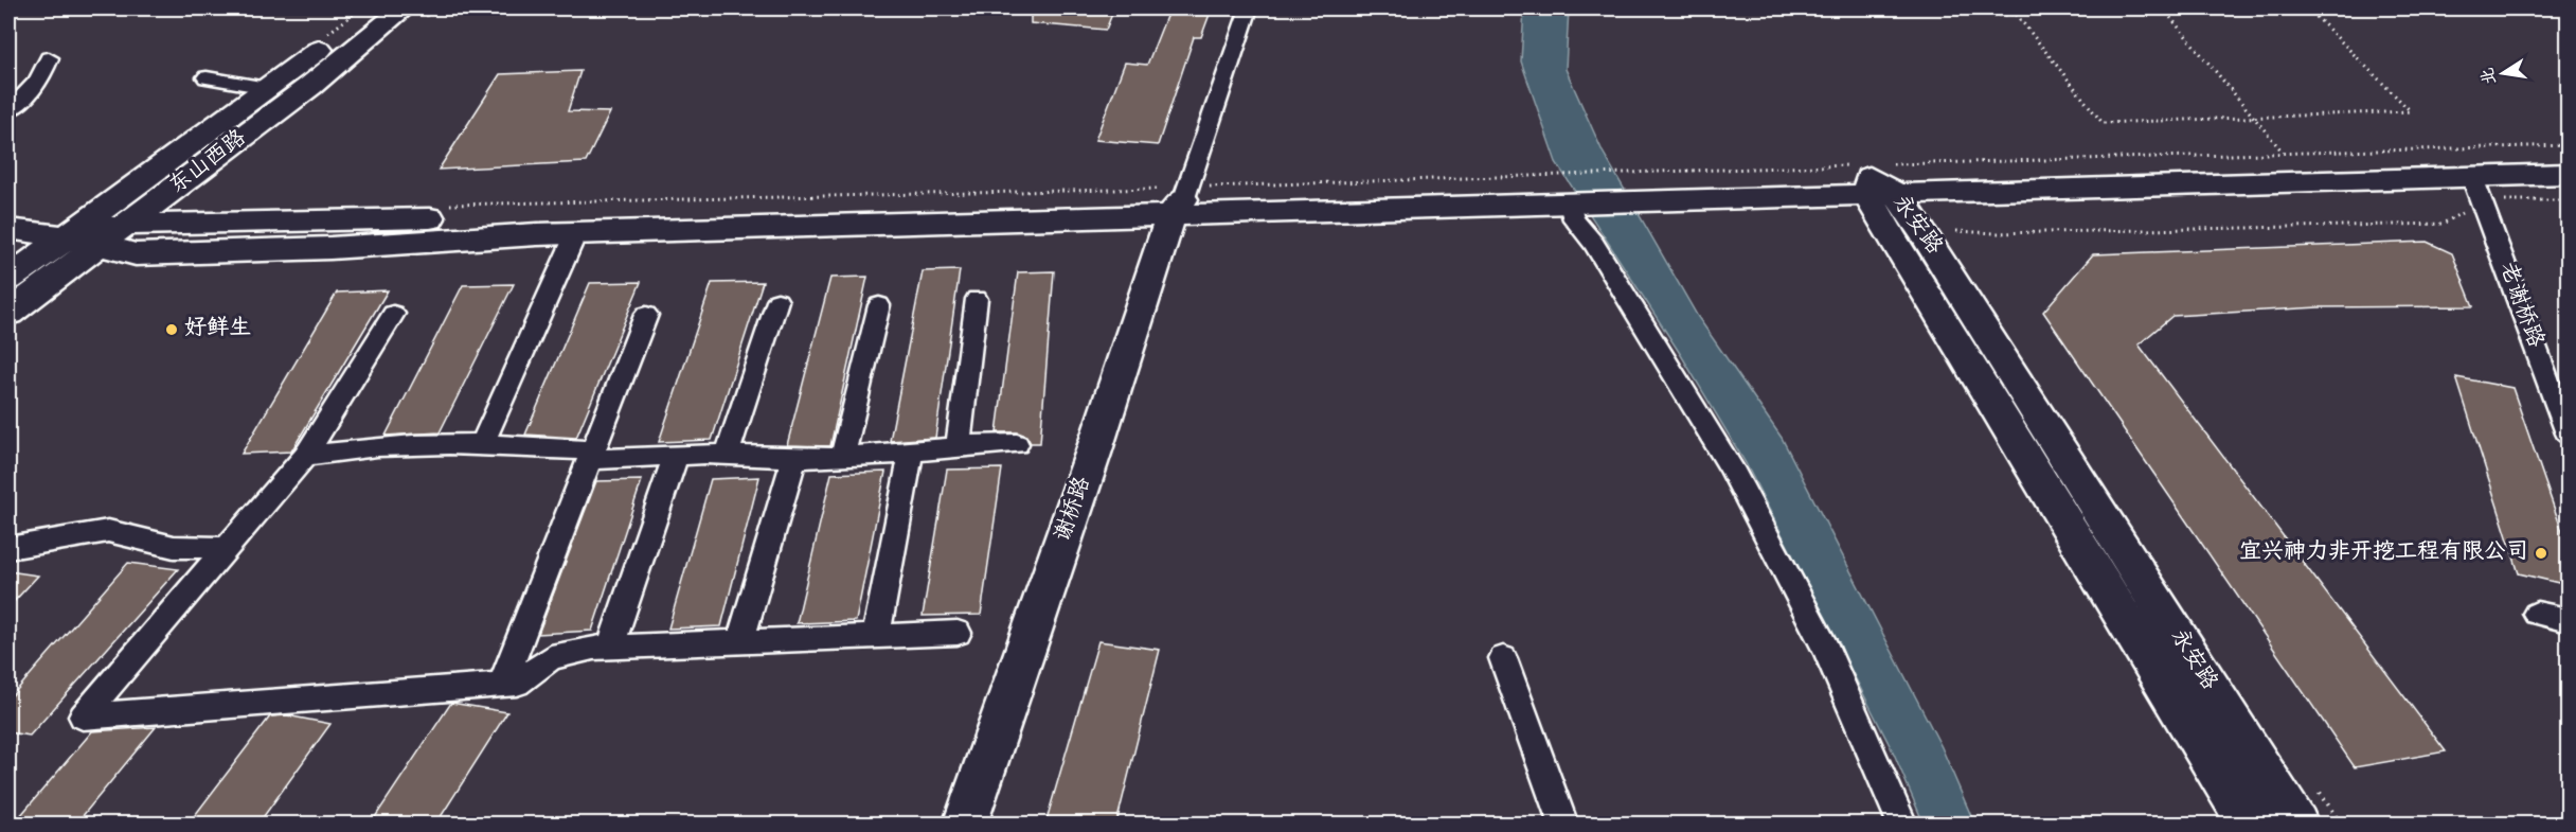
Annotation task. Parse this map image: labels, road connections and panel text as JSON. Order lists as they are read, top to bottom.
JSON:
{
  "streets": {
    "main road": ["东山西路", "永安路", "谢桥路"],
    "street": ["老谢桥路"]
  },
  "places": ["好鲜生", "宜兴神力非开挖工程有限公司"],
  "north": "left"
}
